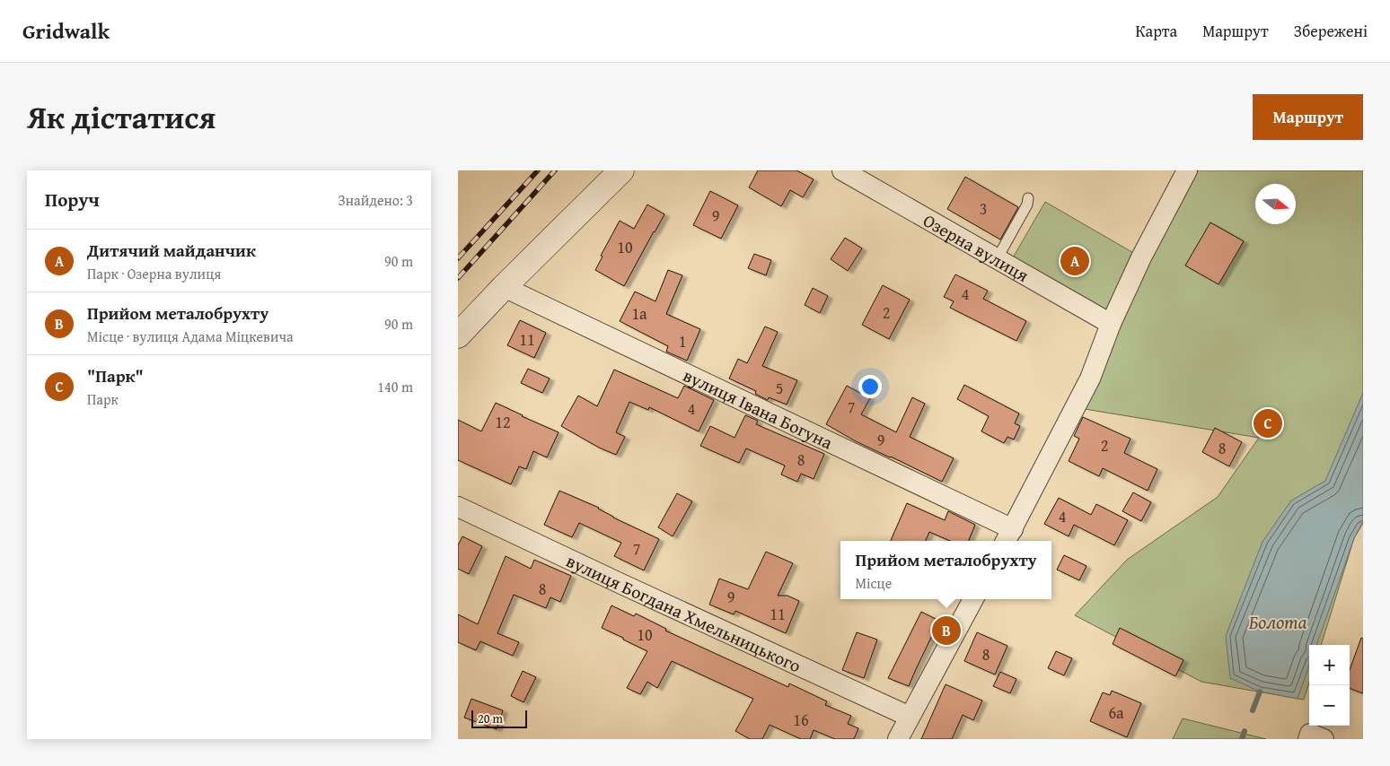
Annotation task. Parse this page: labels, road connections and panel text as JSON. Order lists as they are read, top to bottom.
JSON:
{
  "streets": {
    "street": ["Озерна вулиця", "вулиця Івана Богуна", "вулиця Богдана Хмельницького"]
  },
  "water": ["Болота"],
  "house_numbers": [
    "3",
    "9",
    "10",
    "4",
    "2",
    "1а",
    "11",
    "1",
    "5",
    "7",
    "4",
    "12",
    "9",
    "2",
    "8",
    "8",
    "4",
    "7",
    "8",
    "9",
    "11",
    "10",
    "8",
    "6а",
    "16"
  ],
  "scale_bar": "20 m",
  "north": "right",
  "page": {
    "header": "Gridwalk",
    "nav": ["Карта", "Маршрут", "Збережені"],
    "title": "Як дістатися",
    "buttons": "Маршрут",
    "heading": ["Поруч", "Знайдено: 3"],
    "list": [
      {
        "mark": "A",
        "name": "Дитячий майданчик",
        "note": "Парк · Озерна вулиця",
        "value": "90 m"
      },
      {
        "mark": "B",
        "name": "Прийом металобрухту",
        "note": "Місце · вулиця Адама Міцкевича",
        "value": "90 m"
      },
      {
        "mark": "C",
        "name": "\"Парк\"",
        "note": "Парк",
        "value": "140 m"
      }
    ],
    "pins": ["A", "C", "B"],
    "popup": ["Прийом металобрухту", "Місце"],
    "map_buttons": ["+", "−"],
    "scale": "20 m"
  }
}
